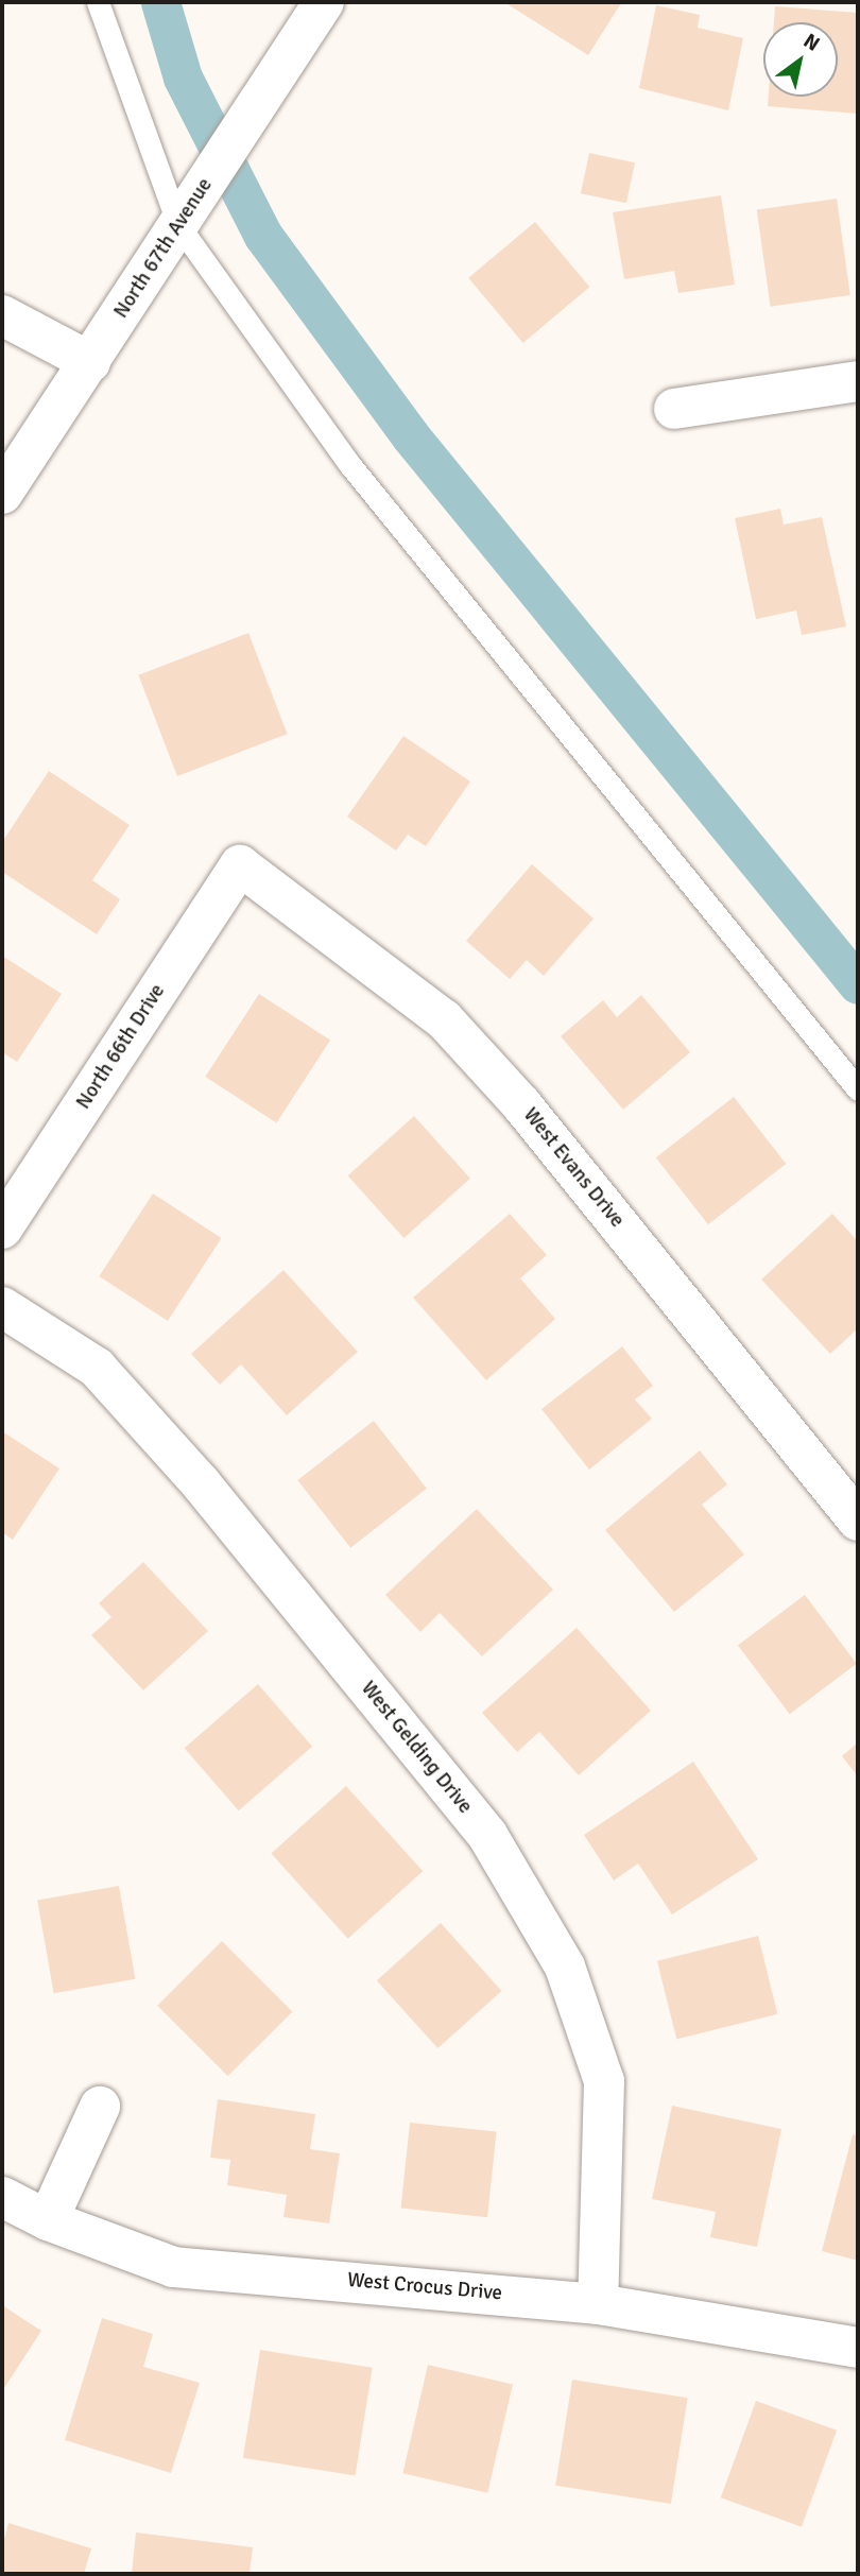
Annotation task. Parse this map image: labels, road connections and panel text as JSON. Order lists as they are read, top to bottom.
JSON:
{
  "streets": {
    "street": [
      "North 67th Avenue",
      "North 66th Drive",
      "West Evans Drive",
      "West Gelding Drive",
      "West Crocus Drive"
    ]
  },
  "crossings": [
    ["North 66th Drive", "West Evans Drive"],
    ["West Gelding Drive", "West Crocus Drive"]
  ],
  "north": "top right"
}
